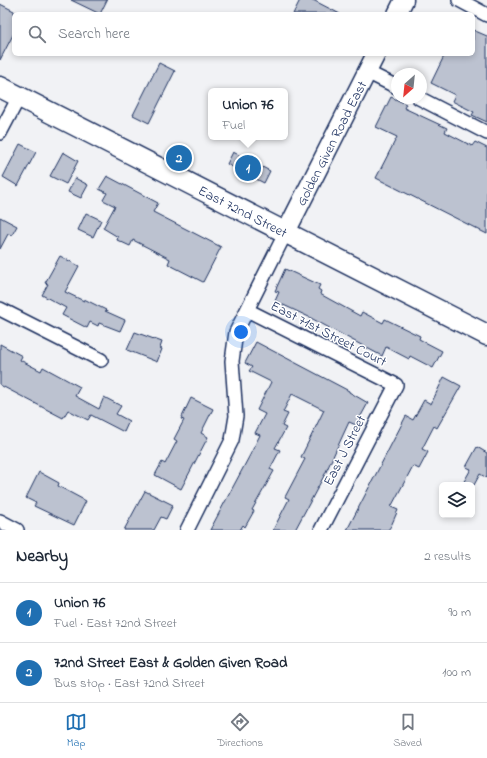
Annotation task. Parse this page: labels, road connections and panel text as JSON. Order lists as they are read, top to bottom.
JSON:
{
  "streets": {
    "main road": ["East 72nd Street"],
    "street": ["Golden Given Road East", "East 71st Street Court", "East J Street"]
  },
  "crossings": [
    ["Golden Given Road East", "East 72nd Street"],
    ["East 71st Street Court", "East J Street"]
  ],
  "north": "bottom left",
  "page": {
    "search": "Search here",
    "popup": ["Union 76", "Fuel"],
    "pins": ["2", "1"],
    "heading": ["Nearby", "2 results"],
    "list": [
      {
        "mark": "1",
        "name": "Union 76",
        "note": "Fuel · East 72nd Street",
        "value": "90 m"
      },
      {
        "mark": "2",
        "name": "72nd Street East & Golden Given Road",
        "note": "Bus stop · East 72nd Street",
        "value": "100 m"
      }
    ],
    "nav": ["Map", "Directions", "Saved"]
  }
}
